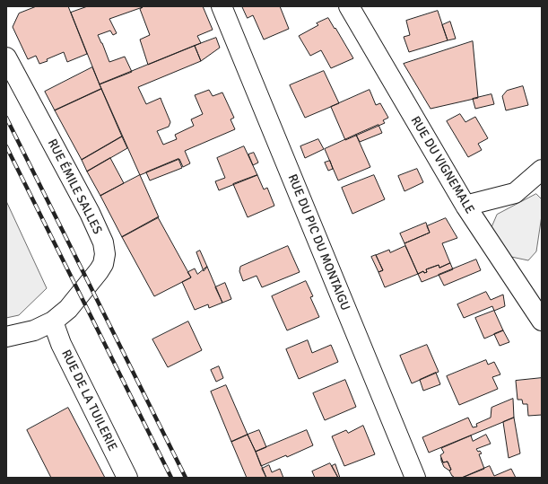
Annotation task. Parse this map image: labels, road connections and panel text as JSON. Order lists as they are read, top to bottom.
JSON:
{
  "streets": {
    "street": [
      "RUE DU VIGNEMALE",
      "RUE ÉMILE SALLES",
      "RUE DU PIC DU MONTAIGU",
      "RUE DE LA TUILERIE"
    ]
  },
  "crossings": [
    ["RUE ÉMILE SALLES", "RUE DE LA TUILERIE"]
  ]
}
